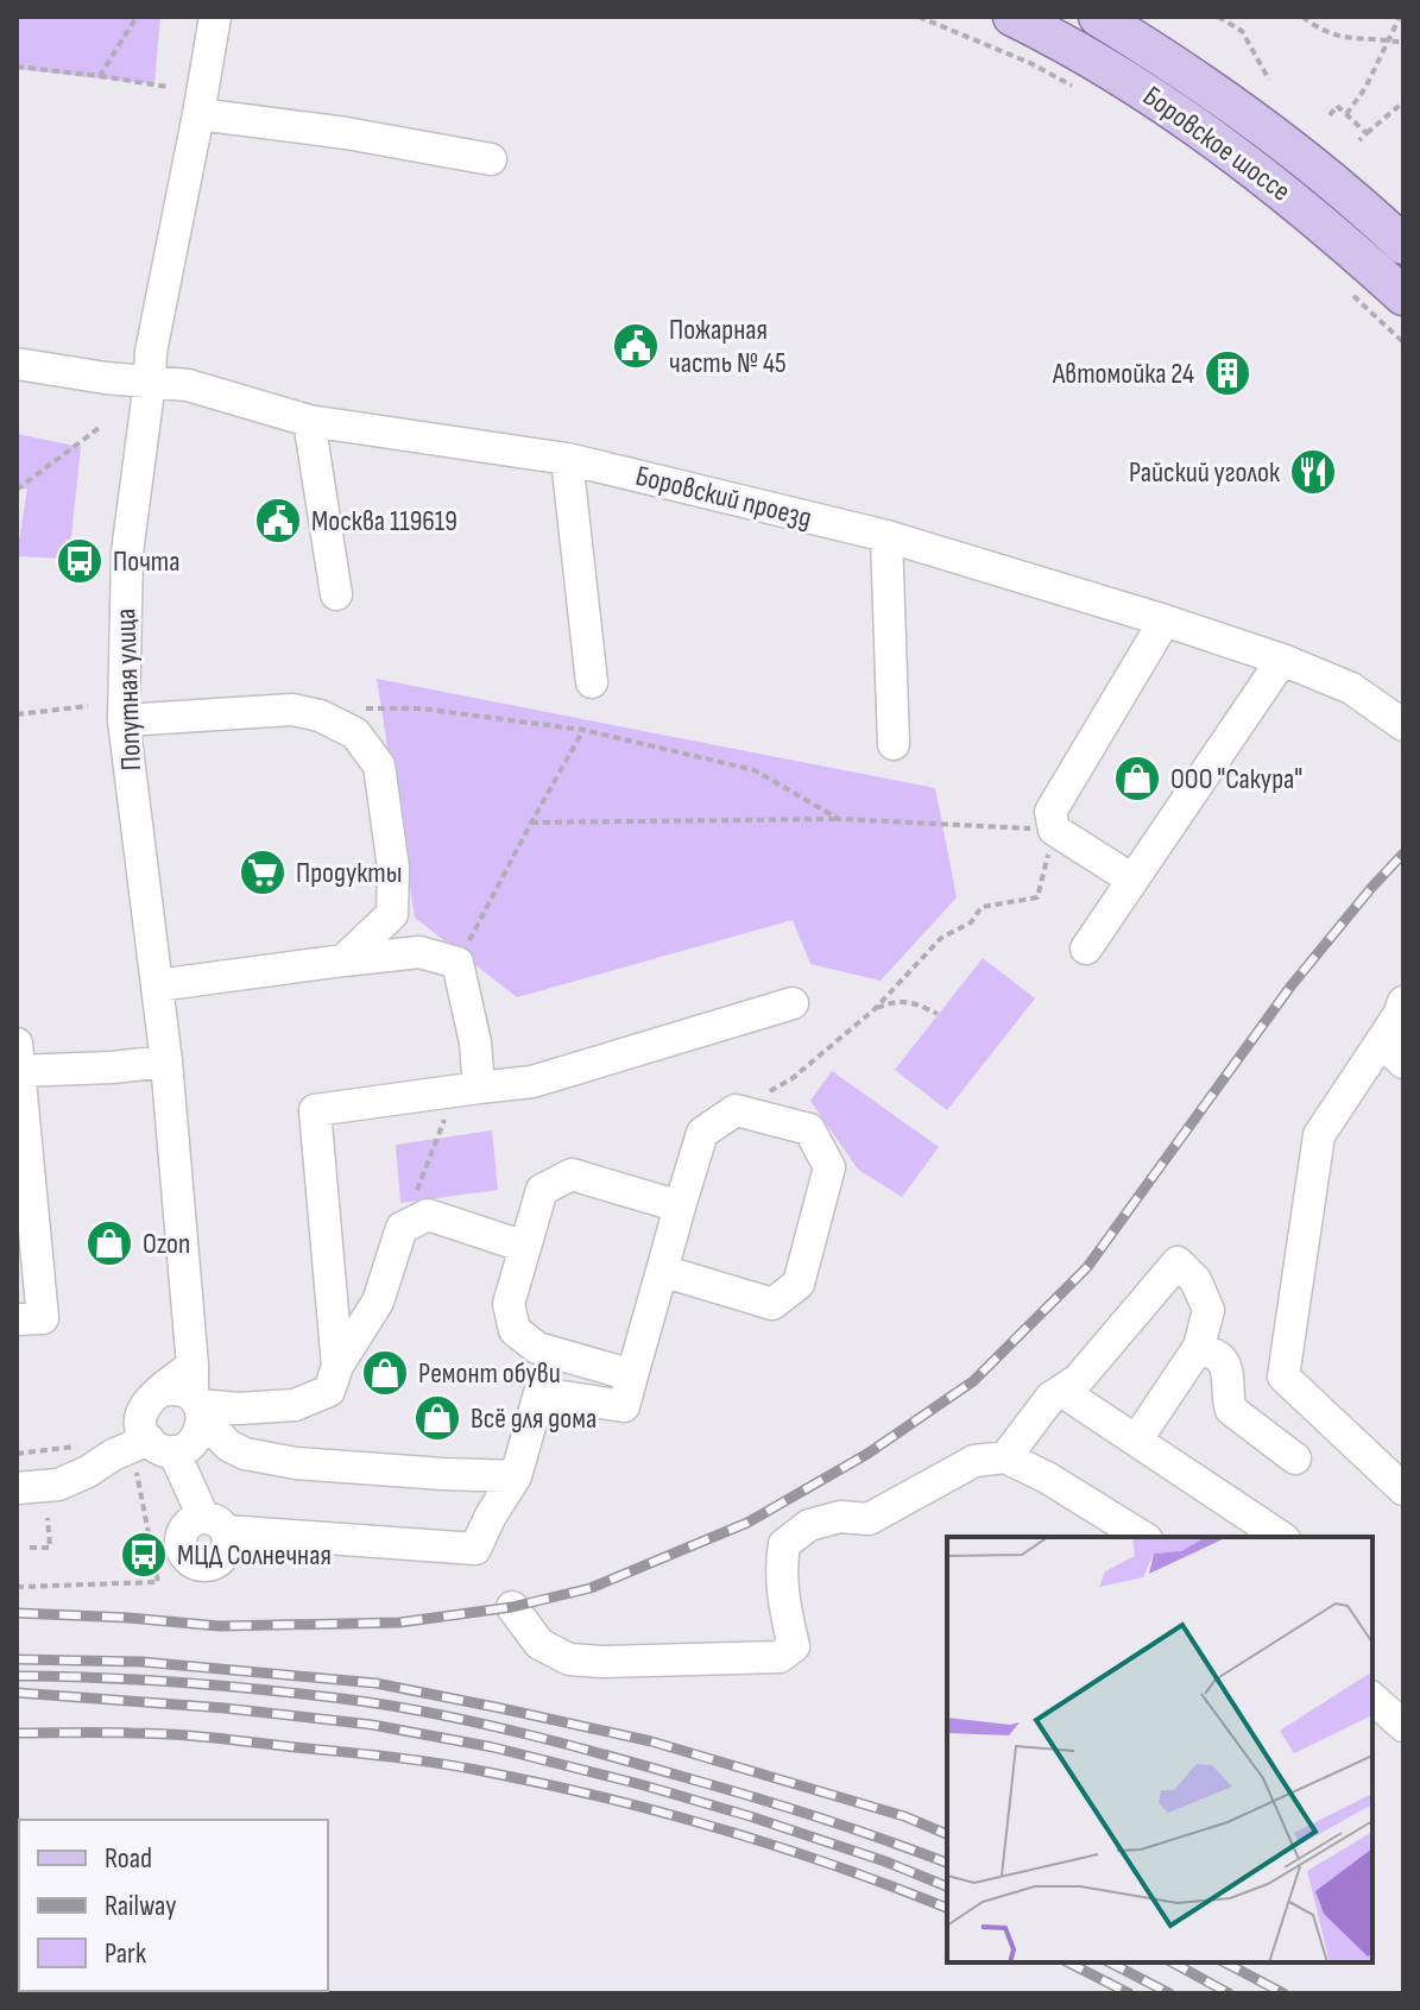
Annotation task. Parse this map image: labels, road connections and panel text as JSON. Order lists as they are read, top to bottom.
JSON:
{
  "streets": {
    "main road": ["Боровское шоссе"],
    "street": ["Боровский проезд", "Попутная улица"]
  },
  "crossings": [
    ["Боровский проезд", "Попутная улица"]
  ],
  "places": {
    "public building": ["Пожарная часть № 45", "Москва 119619"],
    "building": ["Автомойка 24"],
    "restaurant": ["Райский уголок"],
    "bus stop": ["Почта", "МЦД Солнечная"],
    "shop": [
      "ООО \"Сакура\"",
      "Ozon",
      "Ремонт обуви",
      "Всё для дома"
    ],
    "supermarket": ["Продукты"]
  },
  "legend": ["Road", "Railway", "Park"]
}
